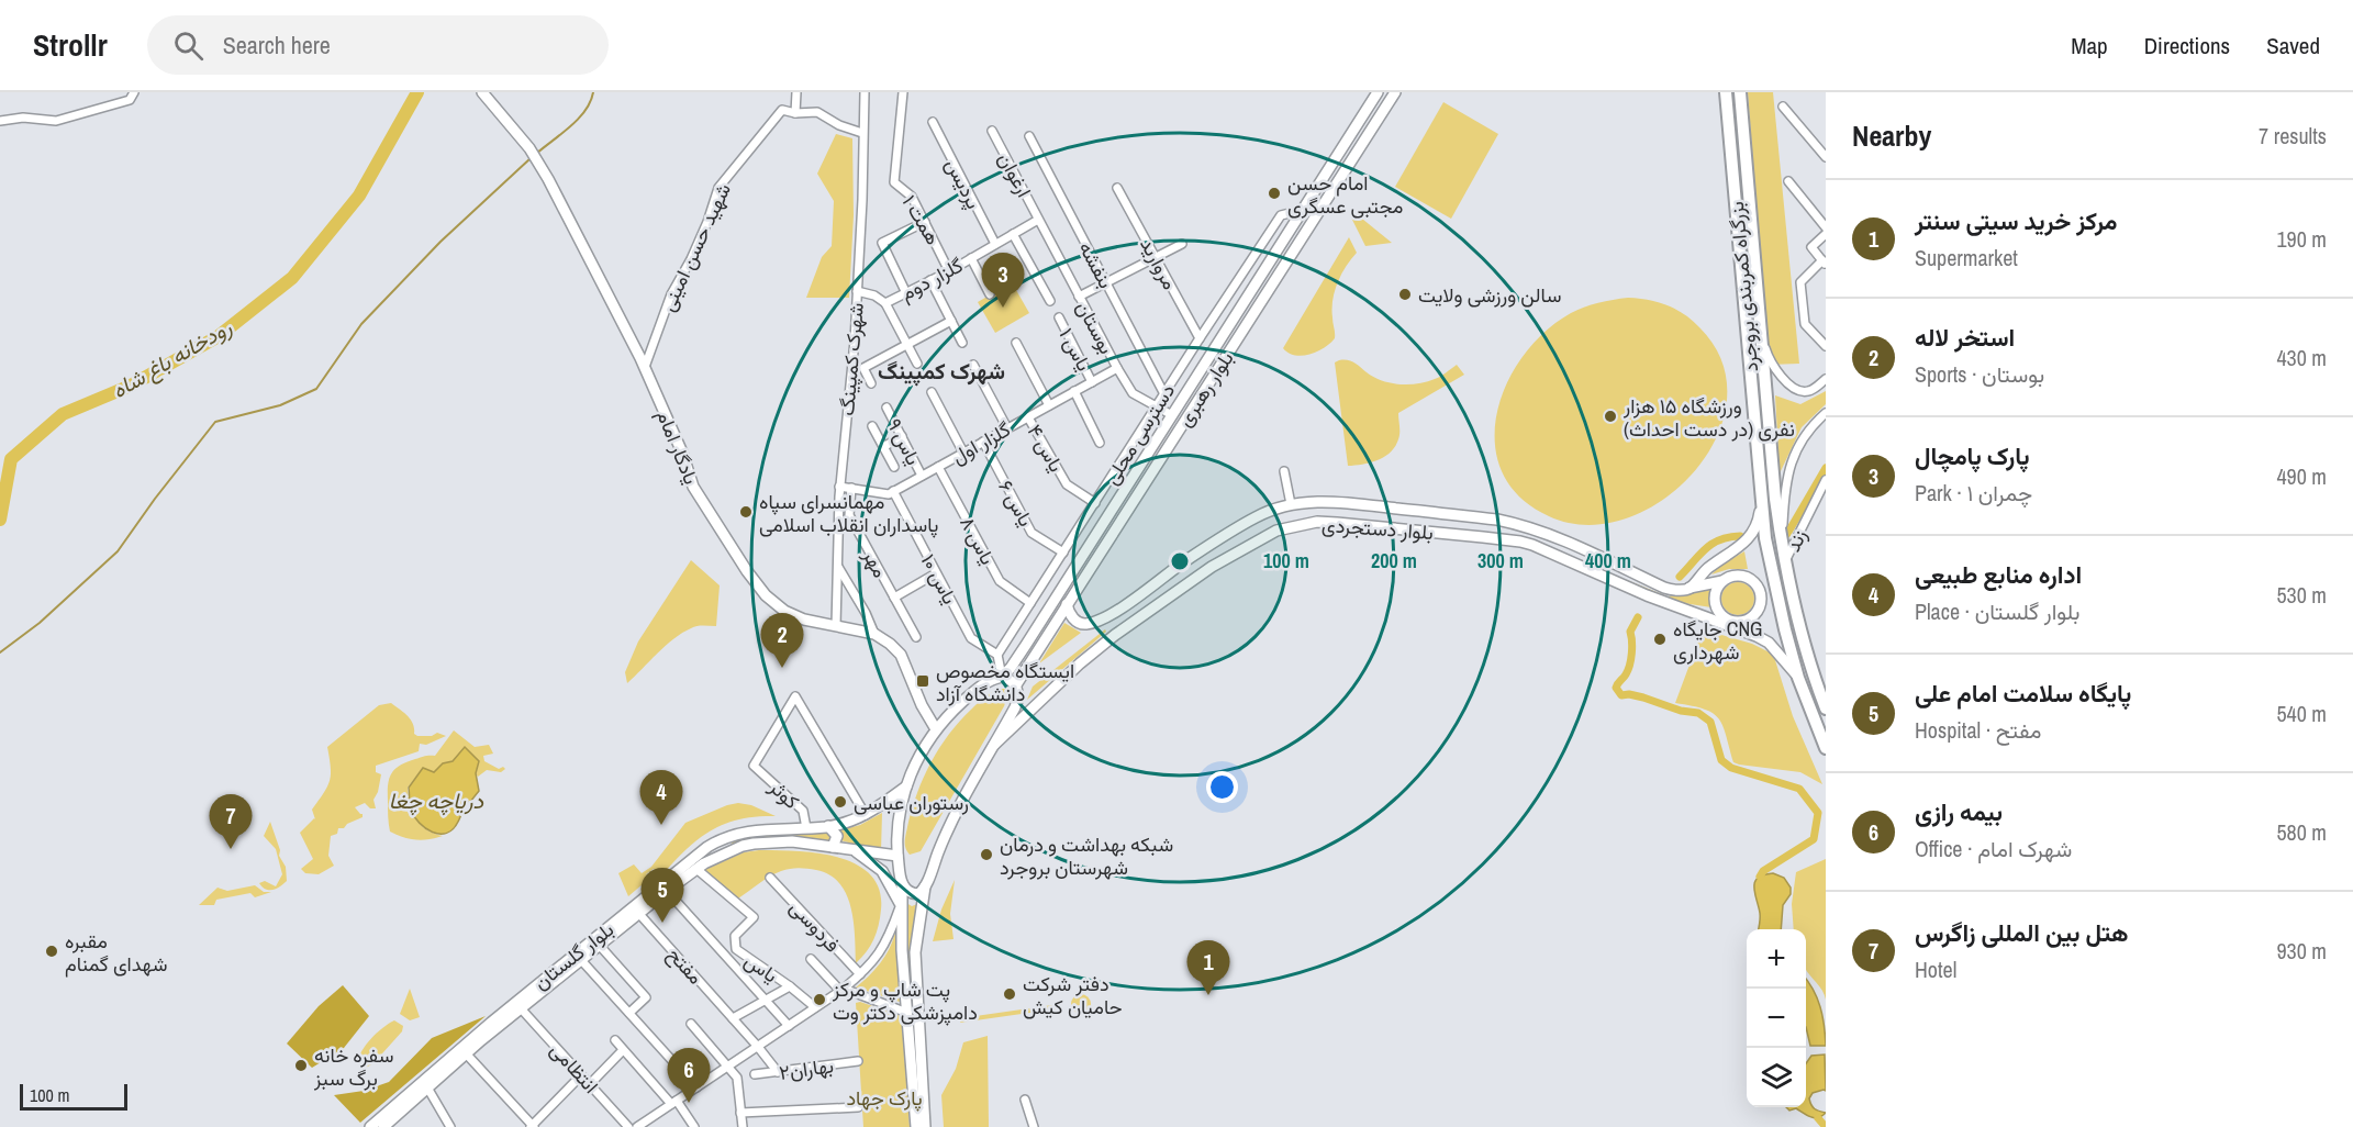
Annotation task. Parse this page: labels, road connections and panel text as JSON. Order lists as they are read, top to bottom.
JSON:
{
  "streets": {
    "highway": ["بزرگراه کمربندی بروجرد"],
    "main road": [
      "بلوار رهبری",
      "یادگار امام",
      "بلوار دستجردی",
      "بلوار گلستان"
    ],
    "street": [
      "ارغوان",
      "پردیس",
      "همت ۱",
      "شهید حسن امینی",
      "مروارید",
      "بنفشه",
      "گلزار دوم",
      "بوستان",
      "یاس ۱",
      "شهرک کمپینگ",
      "دسترسی محلی",
      "یاس ۹",
      "گلزار اول",
      "یاس ۴",
      "یاس ۶",
      "یاس ۸",
      "زند",
      "مهر",
      "یاس ۱۰",
      "کوثر",
      "فردوسی",
      "مفتح",
      "یاس",
      "انتظامی",
      "بهاران۲"
    ]
  },
  "crossings": [
    ["ارغوان", "گلزار دوم"],
    ["ارغوان", "بوستان"],
    ["پردیس", "گلزار دوم"],
    ["همت ۱", "گلزار دوم"],
    ["شهید حسن امینی", "یادگار امام"],
    ["مروارید", "دسترسی محلی"],
    ["بنفشه", "دسترسی محلی"],
    ["گلزار دوم", "بوستان"],
    ["گلزار دوم", "شهرک کمپینگ"],
    ["بزرگراه کمربندی بروجرد", "بلوار دستجردی"],
    ["بزرگراه کمربندی بروجرد", "زند"],
    ["بوستان", "بلوار رهبری"],
    ["بوستان", "دسترسی محلی"],
    ["بوستان", "گلزار اول"],
    ["یاس ۱", "گلزار اول"],
    ["شهرک کمپینگ", "یادگار امام"],
    ["بلوار رهبری", "دسترسی محلی"],
    ["بلوار رهبری", "بلوار دستجردی"],
    ["دسترسی محلی", "یاس ۴"],
    ["دسترسی محلی", "یاس ۶"],
    ["دسترسی محلی", "یاس ۸"],
    ["دسترسی محلی", "یاس ۱۰"],
    ["یاس ۹", "گلزار اول"],
    ["گلزار اول", "یاس ۴"],
    ["گلزار اول", "یاس ۶"],
    ["گلزار اول", "یاس ۸"],
    ["گلزار اول", "یاس ۱۰"],
    ["کوثر", "بلوار گلستان"],
    ["بلوار گلستان", "مفتح"],
    ["بلوار گلستان", "یاس"],
    ["بلوار گلستان", "انتظامی"],
    ["مفتح", "بهاران۲"]
  ],
  "districts": ["شهرک کمپینگ"],
  "water": ["رودخانه باغ شاه", "دریاچه چغا"],
  "parks": ["پارک جهاد"],
  "places": {
    "other": [
      "امام حسن مجتبی عسگری",
      "سالن ورزشی ولایت",
      "ورزشگاه ۱۵ هزار نفری (در دست احداث)",
      "مهمانسرای سپاه پاسداران انقلاب اسلامی",
      "جایگاه CNG شهرداری",
      "رستوران عباسی",
      "شبکه بهداشت و درمان شهرستان بروجرد",
      "مقبره شهدای گمنام",
      "دفتر شرکت حامیان کیش",
      "پت شاپ و مرکز دامپزشکی دکتر وت",
      "سفره خانه برگ سبز"
    ],
    "transit": ["ایستگاه مخصوص دانشگاه آزاد"]
  },
  "scale_bar": "100 m",
  "page": {
    "header": "Strollr",
    "search": "Search here",
    "nav": ["Map", "Directions", "Saved"],
    "heading": ["Nearby", "7 results"],
    "list": [
      {
        "mark": "1",
        "name": "مرکز خرید سیتی سنتر",
        "note": "Supermarket",
        "value": "190 m"
      },
      {
        "mark": "2",
        "name": "استخر لاله",
        "note": "Sports · بوستان",
        "value": "430 m"
      },
      {
        "mark": "3",
        "name": "پارک پامچال",
        "note": "Park · چمران ۱",
        "value": "490 m"
      },
      {
        "mark": "4",
        "name": "اداره منابع طبیعی",
        "note": "Place · بلوار گلستان",
        "value": "530 m"
      },
      {
        "mark": "5",
        "name": "پایگاه سلامت امام علی",
        "note": "Hospital · مفتح",
        "value": "540 m"
      },
      {
        "mark": "6",
        "name": "بیمه رازی",
        "note": "Office · شهرک امام",
        "value": "580 m"
      },
      {
        "mark": "7",
        "name": "هتل بین المللی زاگرس",
        "note": "Hotel",
        "value": "930 m"
      }
    ],
    "pins": [
      "3",
      "2",
      "4",
      "7",
      "5",
      "1",
      "6"
    ],
    "map_buttons": ["+", "−"],
    "scale": "100 m"
  },
  "rings": [
    "100 m",
    "200 m",
    "300 m",
    "400 m"
  ]
}
